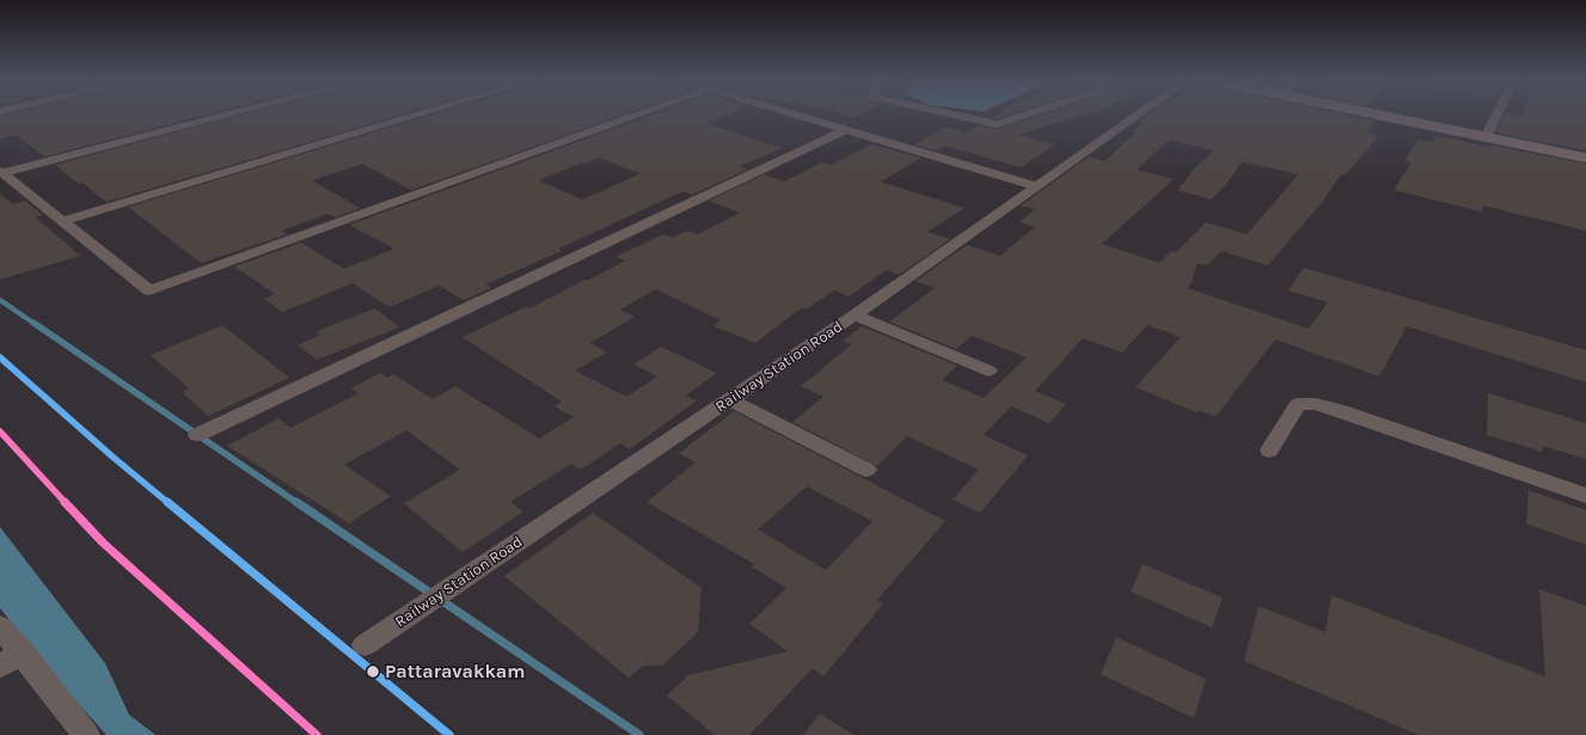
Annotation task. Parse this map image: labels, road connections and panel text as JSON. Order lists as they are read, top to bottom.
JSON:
{
  "streets": {
    "street": ["Railway Station Road"]
  },
  "places": ["Pattaravakkam"]
}
